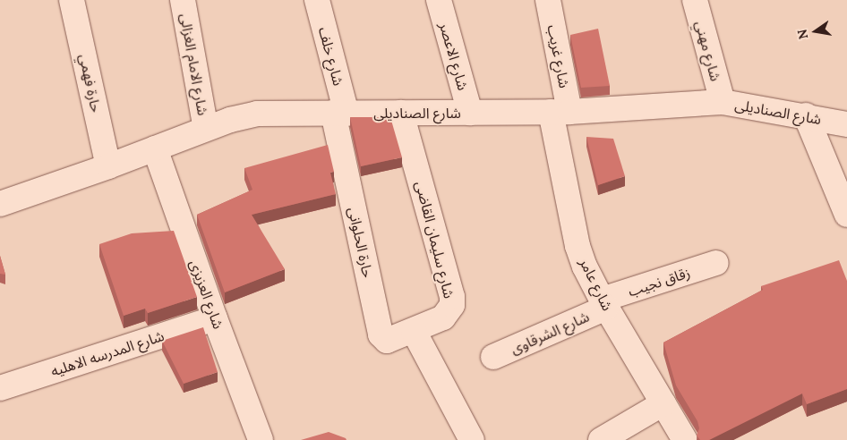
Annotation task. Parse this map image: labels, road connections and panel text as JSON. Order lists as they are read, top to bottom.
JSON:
{
  "streets": {
    "street": [
      "شارع مهني",
      "شارع خلف",
      "شارع الاعصر",
      "شارع غريب",
      "شارع الامام الغزالى",
      "حارة فهمي",
      "شارع الصناديلى",
      "شارع سليمان القاضى",
      "حارة الحلوانى",
      "زقاق نجيب",
      "شارع عامر",
      "شارع العزيزى",
      "شارع الشرقاوى",
      "شارع المدرسه الاهليه"
    ]
  },
  "crossings": [
    ["شارع مهني", "شارع الصناديلى"],
    ["شارع خلف", "شارع الصناديلى"],
    ["شارع خلف", "حارة الحلوانى"],
    ["شارع الاعصر", "شارع الصناديلى"],
    ["شارع غريب", "شارع الصناديلى"],
    ["شارع غريب", "شارع عامر"],
    ["شارع الامام الغزالى", "شارع الصناديلى"],
    ["حارة فهمي", "شارع الصناديلى"],
    ["شارع الصناديلى", "شارع سليمان القاضى"],
    ["شارع الصناديلى", "حارة الحلوانى"],
    ["شارع الصناديلى", "شارع عامر"],
    ["شارع الصناديلى", "شارع العزيزى"],
    ["شارع سليمان القاضى", "حارة الحلوانى"],
    ["زقاق نجيب", "شارع عامر"],
    ["زقاق نجيب", "شارع الشرقاوى"],
    ["شارع عامر", "شارع الشرقاوى"],
    ["شارع العزيزى", "شارع المدرسه الاهليه"]
  ],
  "north": "left"
}
